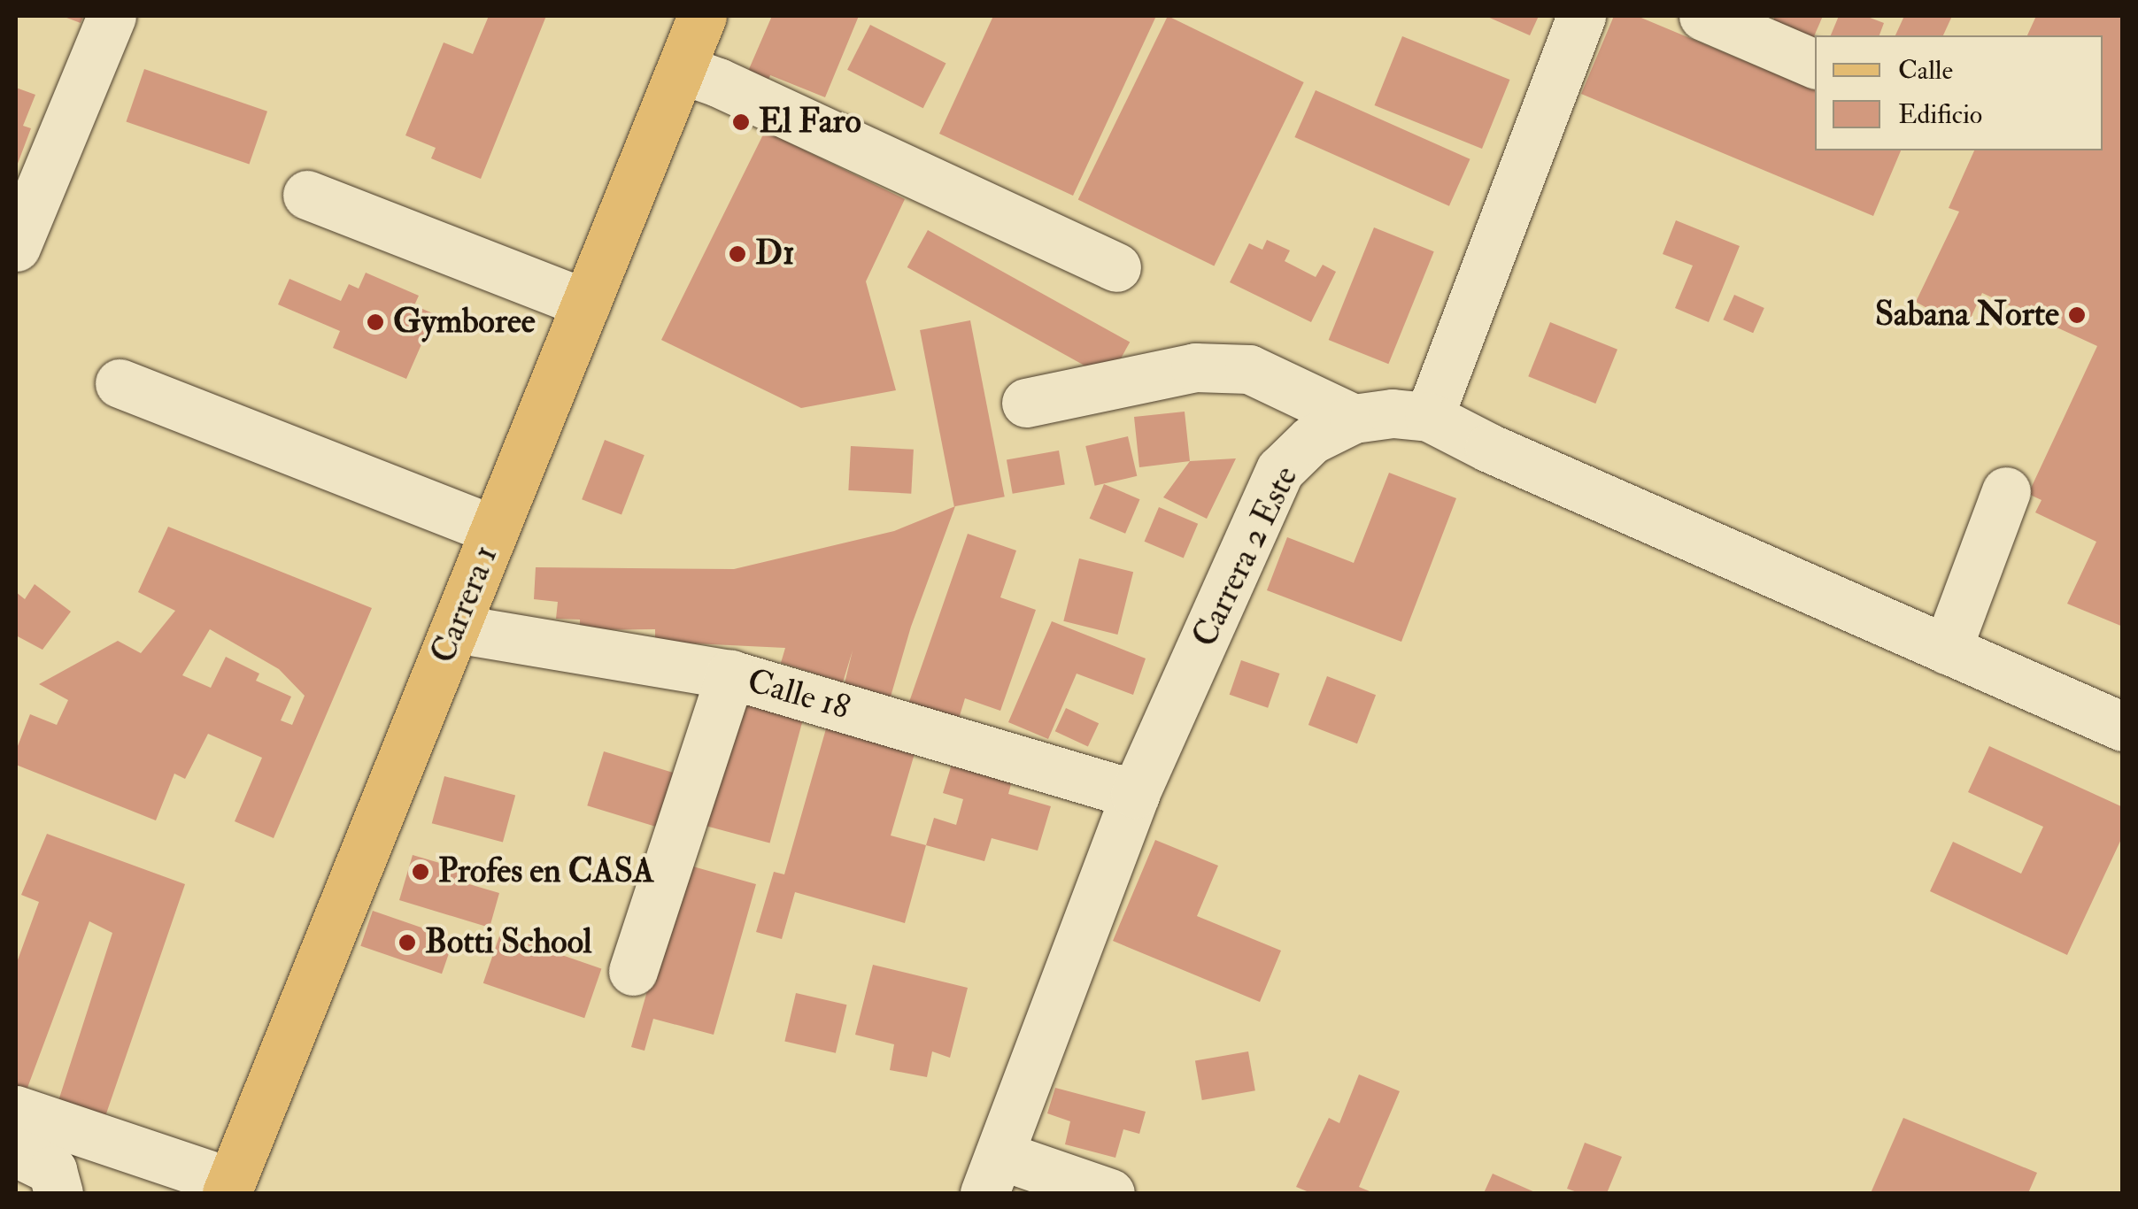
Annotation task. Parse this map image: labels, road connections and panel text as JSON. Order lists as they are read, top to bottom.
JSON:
{
  "streets": {
    "main road": ["Carrera 1"],
    "street": ["Carrera 2 Este", "Calle 18"]
  },
  "crossings": [
    ["Carrera 2 Este", "Calle 18"],
    ["Carrera 1", "Calle 18"]
  ],
  "places": [
    "El Faro",
    "D1",
    "Sabana Norte",
    "Gymboree",
    "Profes en CASA",
    "Botti School"
  ],
  "legend": ["Calle", "Edificio"]
}
